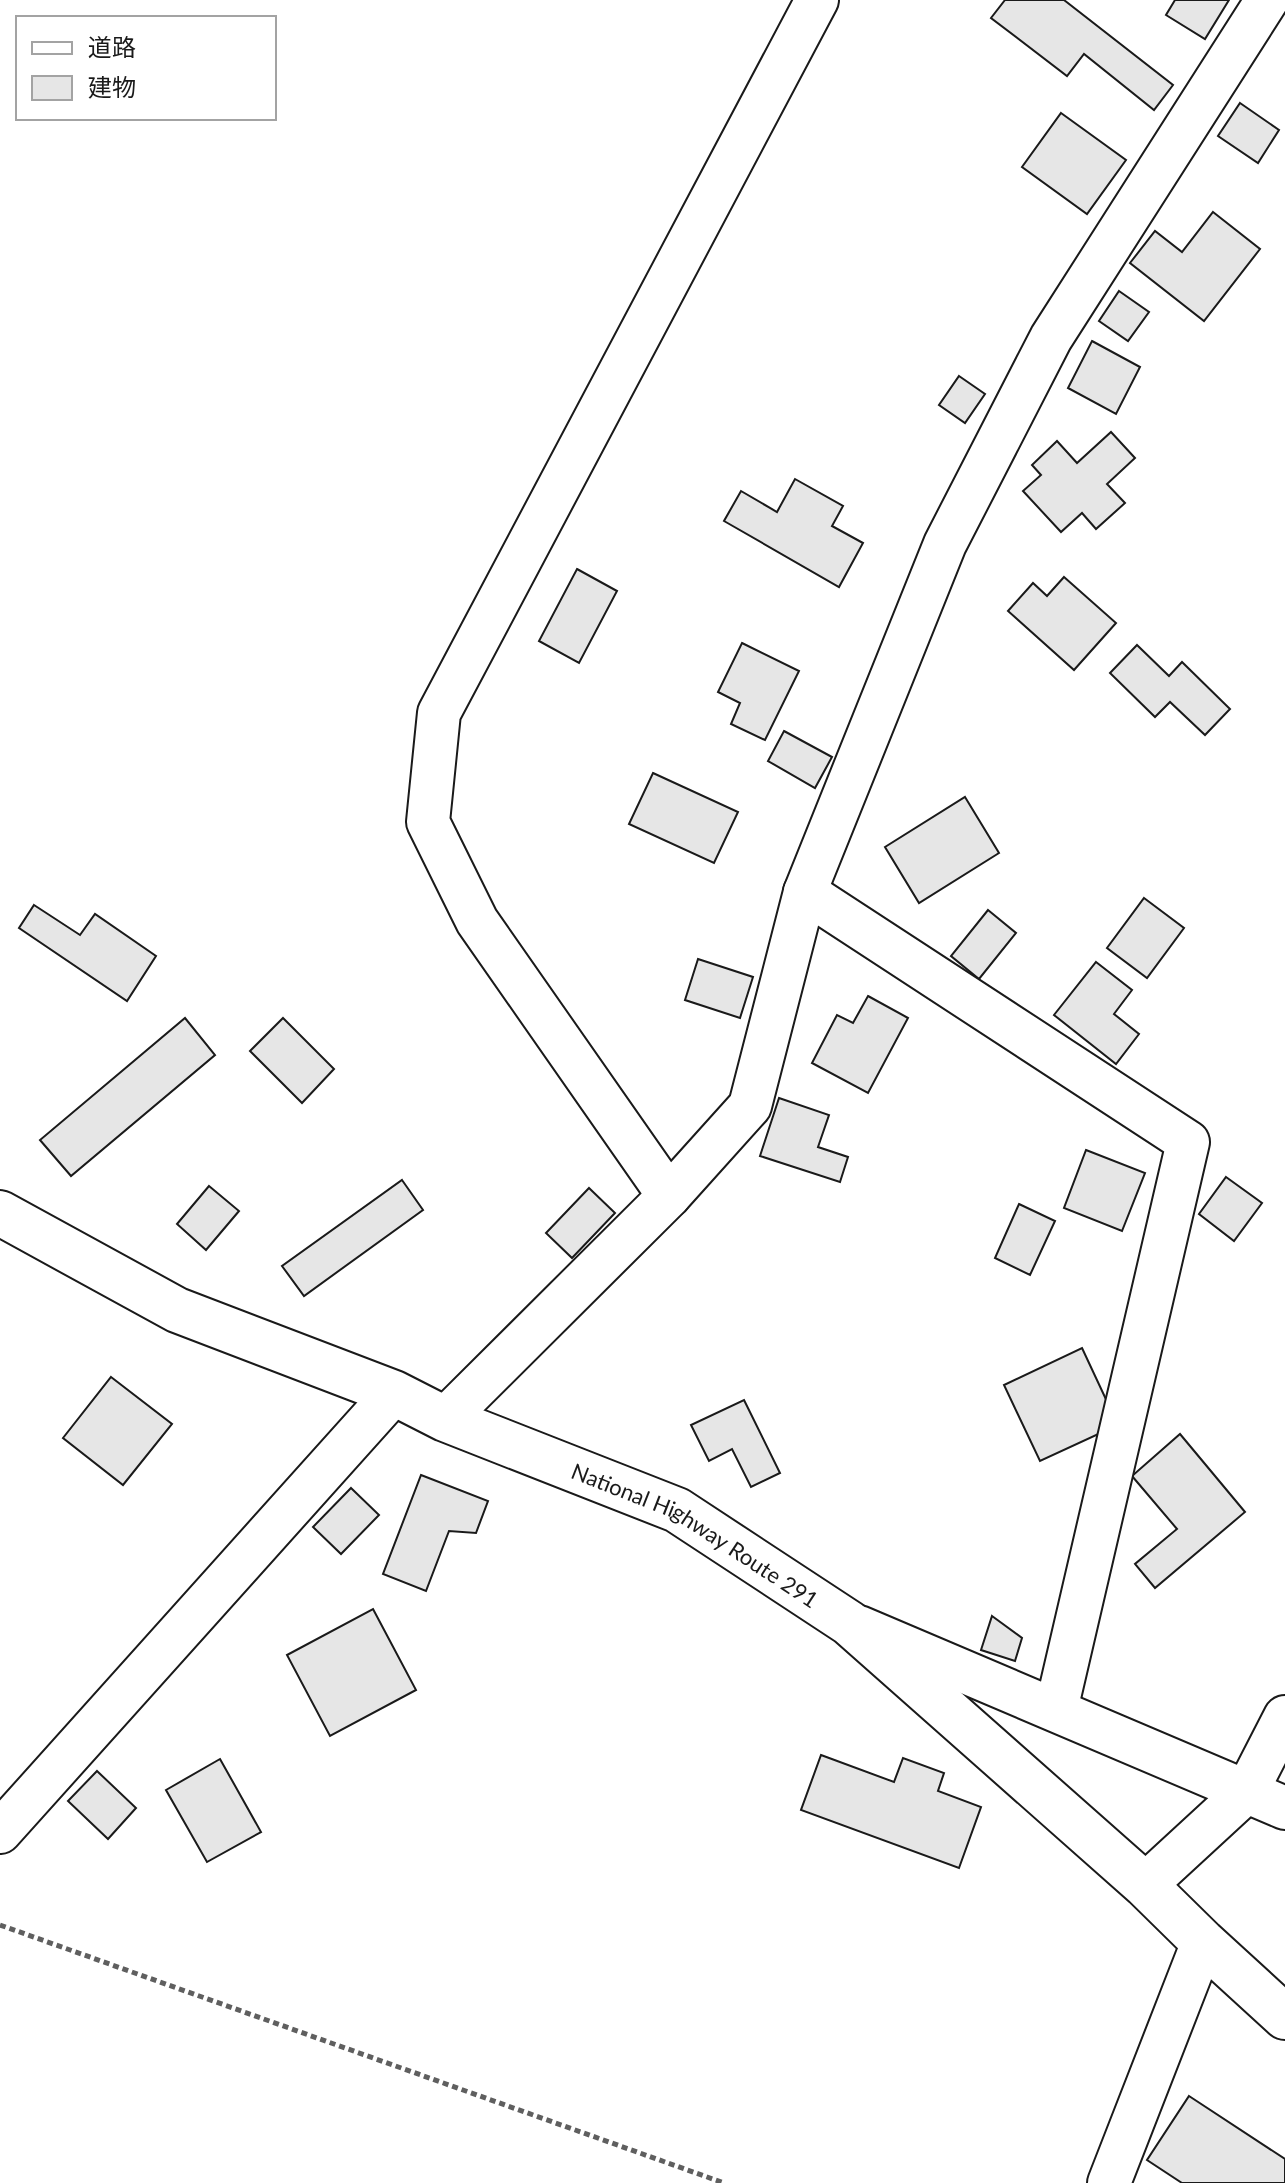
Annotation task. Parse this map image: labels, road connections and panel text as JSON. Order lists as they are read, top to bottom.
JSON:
{
  "streets": {
    "highway": ["National Highway Route 291"]
  },
  "legend": ["道路", "建物"]
}
